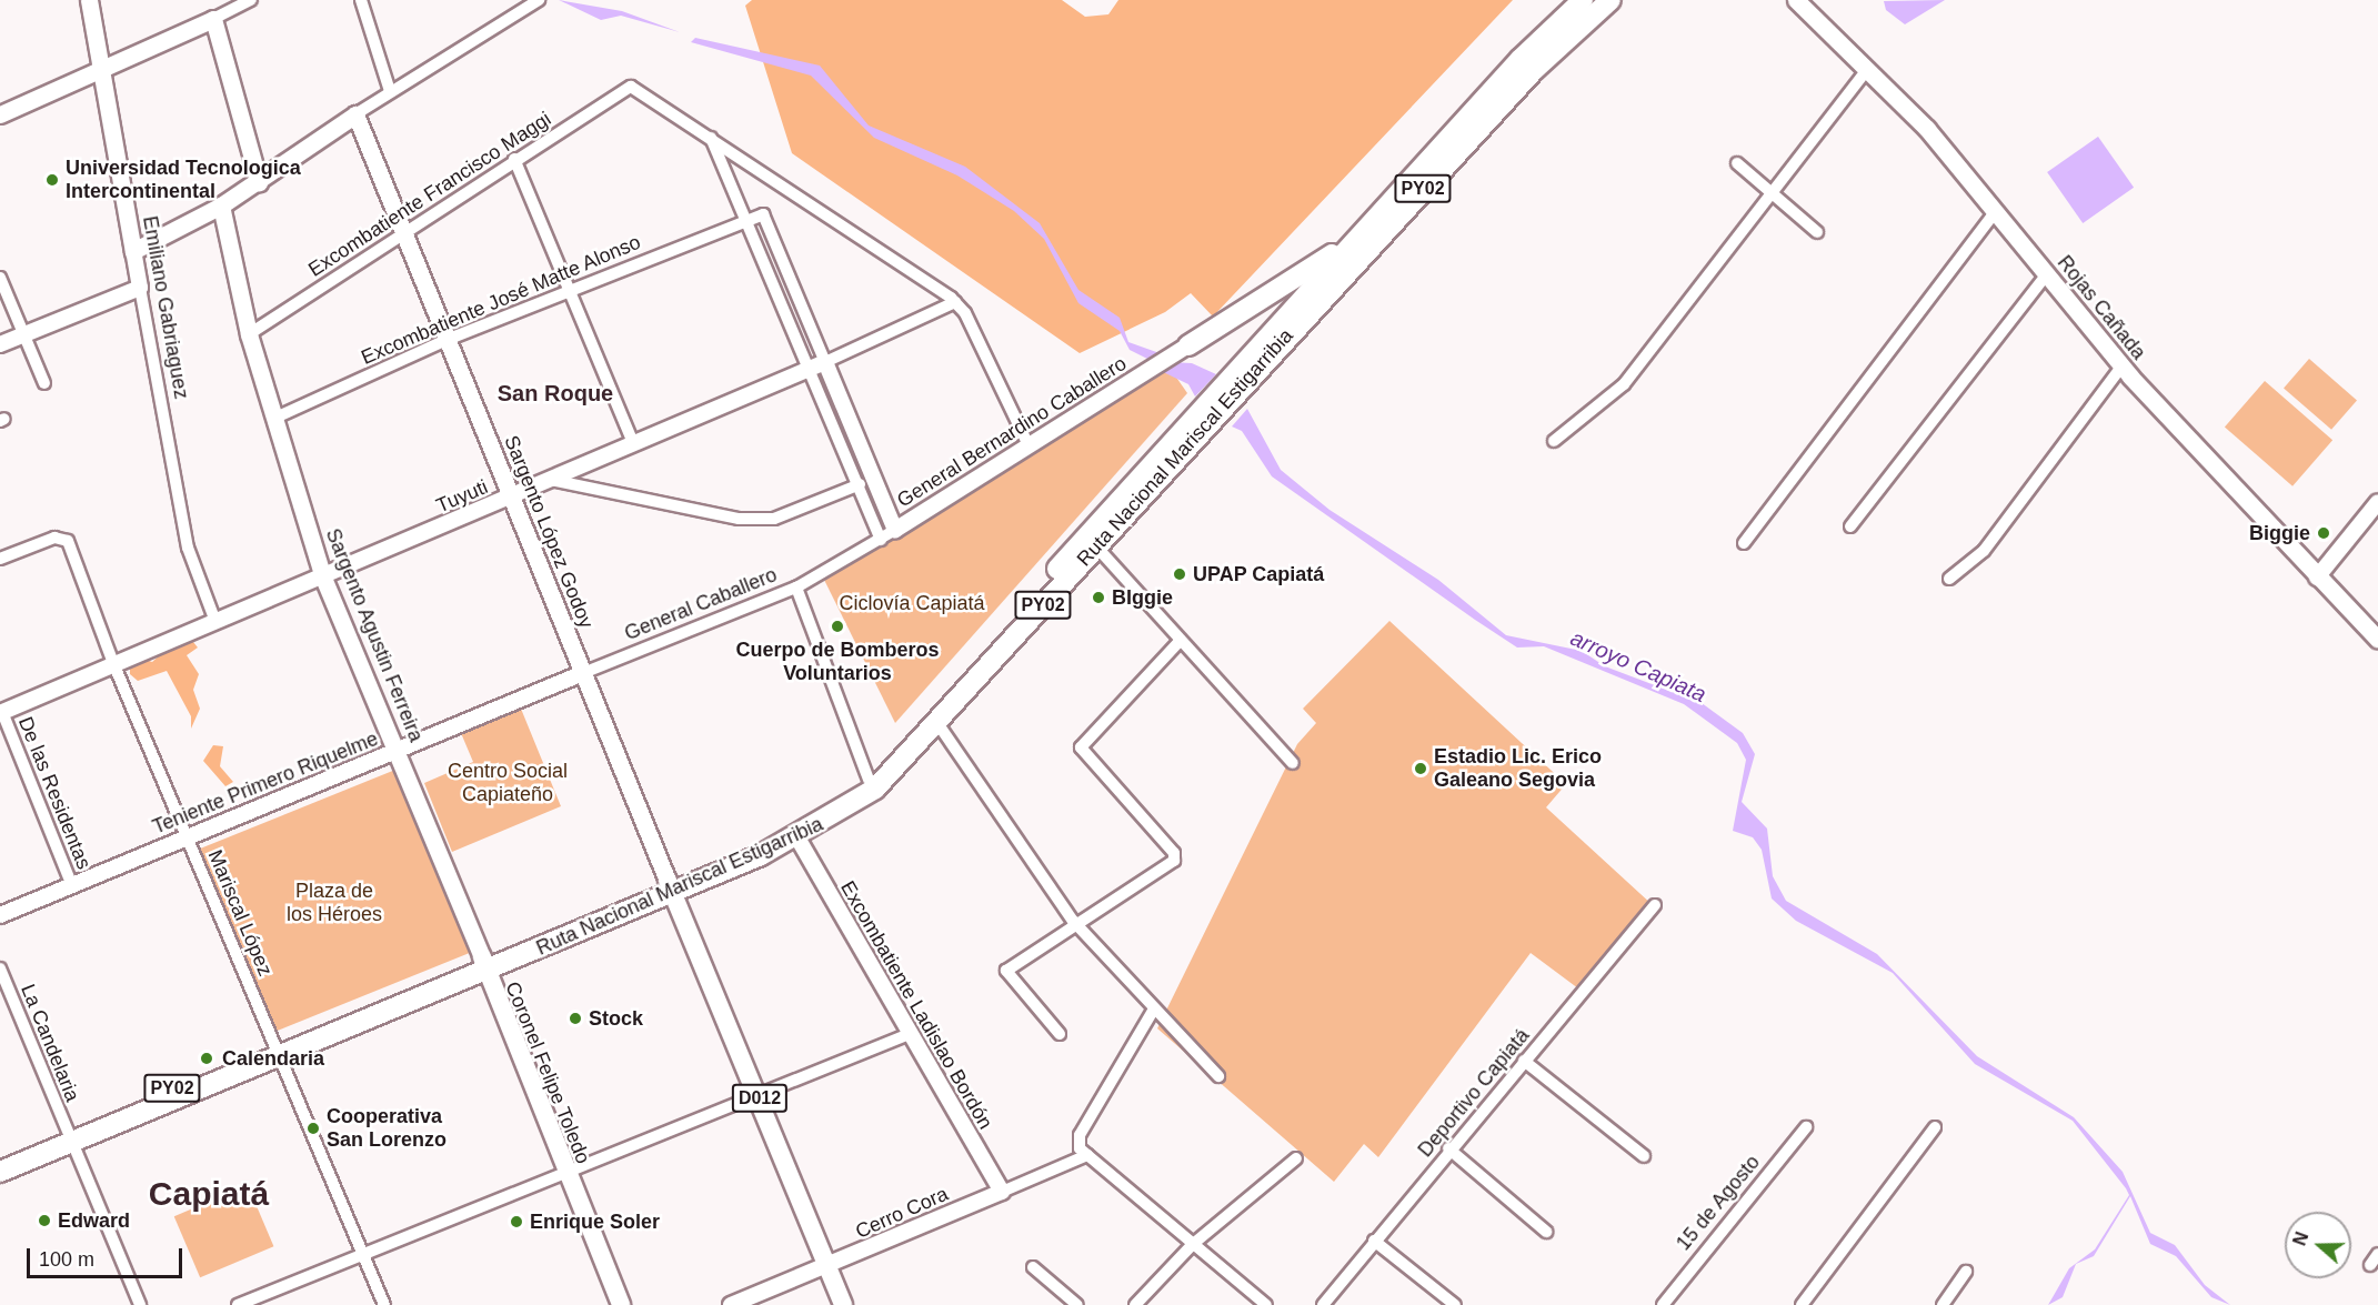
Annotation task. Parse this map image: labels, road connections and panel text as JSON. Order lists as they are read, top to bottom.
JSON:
{
  "streets": {
    "highway": ["PY02", "Ruta Nacional Mariscal Estigarribia"],
    "main road": [
      "Emiliano Gabriaguez",
      "Rojas Cañada",
      "Sargento López Godoy",
      "Sargento Agustin Ferreira",
      "Coronel Felipe Toledo",
      "D012"
    ],
    "street": [
      "Excombatiente Francisco Maggi",
      "Excombatiente José Matte Alonso",
      "General Bernardino Caballero",
      "Tuyuti",
      "General Caballero",
      "Teniente Primero Riquelme",
      "De las Residentas",
      "Mariscal López",
      "Excombatiente Ladislao Bordón",
      "La Candelaria",
      "Deportivo Capiatá",
      "15 de Agosto",
      "Cerro Cora"
    ]
  },
  "crossings": [
    ["Excombatiente Francisco Maggi", "Sargento López Godoy"],
    ["Excombatiente Francisco Maggi", "Sargento Agustin Ferreira"],
    ["Excombatiente José Matte Alonso", "Sargento López Godoy"],
    ["Excombatiente José Matte Alonso", "Sargento Agustin Ferreira"],
    ["Emiliano Gabriaguez", "Tuyuti"],
    ["General Bernardino Caballero", "General Caballero"],
    ["Ruta Nacional Mariscal Estigarribia", "Sargento López Godoy"],
    ["Ruta Nacional Mariscal Estigarribia", "Sargento Agustin Ferreira"],
    ["Ruta Nacional Mariscal Estigarribia", "Mariscal López"],
    ["Ruta Nacional Mariscal Estigarribia", "Excombatiente Ladislao Bordón"],
    ["Ruta Nacional Mariscal Estigarribia", "La Candelaria"],
    ["Ruta Nacional Mariscal Estigarribia", "Coronel Felipe Toledo"],
    ["Ruta Nacional Mariscal Estigarribia", "D012"],
    ["Tuyuti", "Sargento López Godoy"],
    ["Tuyuti", "Sargento Agustin Ferreira"],
    ["Tuyuti", "De las Residentas"],
    ["Tuyuti", "Mariscal López"],
    ["Sargento López Godoy", "General Caballero"],
    ["Sargento López Godoy", "Teniente Primero Riquelme"],
    ["Sargento López Godoy", "D012"],
    ["General Caballero", "Teniente Primero Riquelme"],
    ["Sargento Agustin Ferreira", "Teniente Primero Riquelme"],
    ["Sargento Agustin Ferreira", "Coronel Felipe Toledo"],
    ["Teniente Primero Riquelme", "De las Residentas"],
    ["Teniente Primero Riquelme", "Mariscal López"],
    ["Excombatiente Ladislao Bordón", "Cerro Cora"],
    ["D012", "Cerro Cora"]
  ],
  "districts": ["San Roque", "Capiatá"],
  "water": ["arroyo Capiata"],
  "parks": ["Ciclovía Capiatá", "Centro Social Capiateño", "Plaza de los Héroes"],
  "places": [
    "Universidad Tecnologica Intercontinental",
    "Biggie",
    "UPAP Capiatá",
    "BIggie",
    "Cuerpo de Bomberos Voluntarios",
    "Estadio Lic. Erico Galeano Segovia",
    "Stock",
    "Calendaria",
    "Cooperativa San Lorenzo",
    "Edward",
    "Enrique Soler"
  ],
  "scale_bar": "100 m",
  "north": "left"
}
